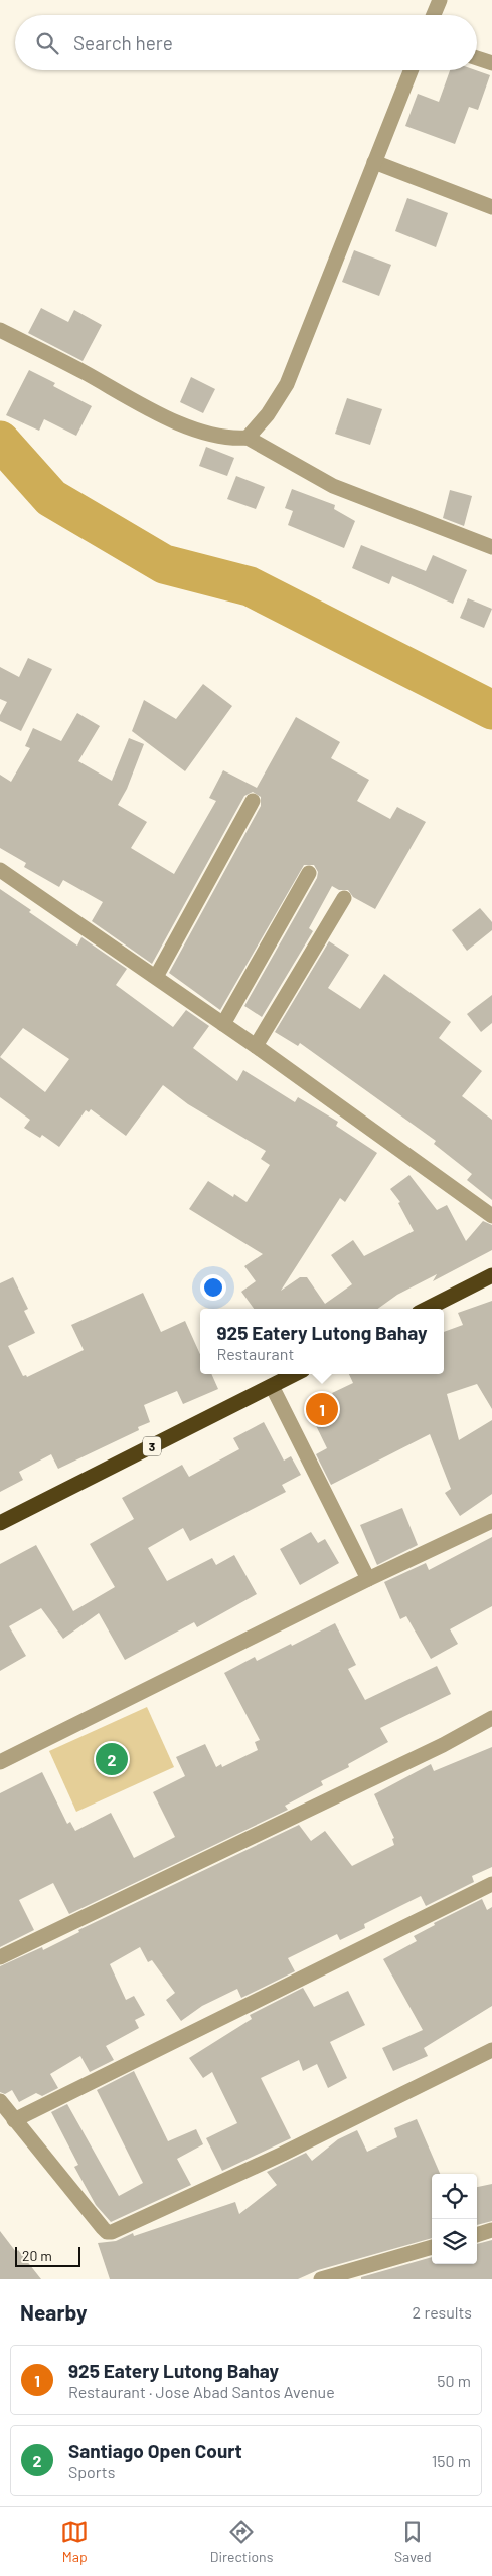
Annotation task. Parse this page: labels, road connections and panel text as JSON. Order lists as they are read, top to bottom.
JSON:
{
  "streets": {
    "highway": ["3"]
  },
  "scale_bar": "20 m",
  "page": {
    "search": "Search here",
    "popup": ["925 Eatery Lutong Bahay", "Restaurant"],
    "pins": ["1", "2"],
    "scale": "20 m",
    "heading": ["Nearby", "2 results"],
    "list": [
      {
        "mark": "1",
        "name": "925 Eatery Lutong Bahay",
        "note": "Restaurant · Jose Abad Santos Avenue",
        "value": "50 m"
      },
      {
        "mark": "2",
        "name": "Santiago Open Court",
        "note": "Sports",
        "value": "150 m"
      }
    ],
    "nav": ["Map", "Directions", "Saved"]
  }
}
